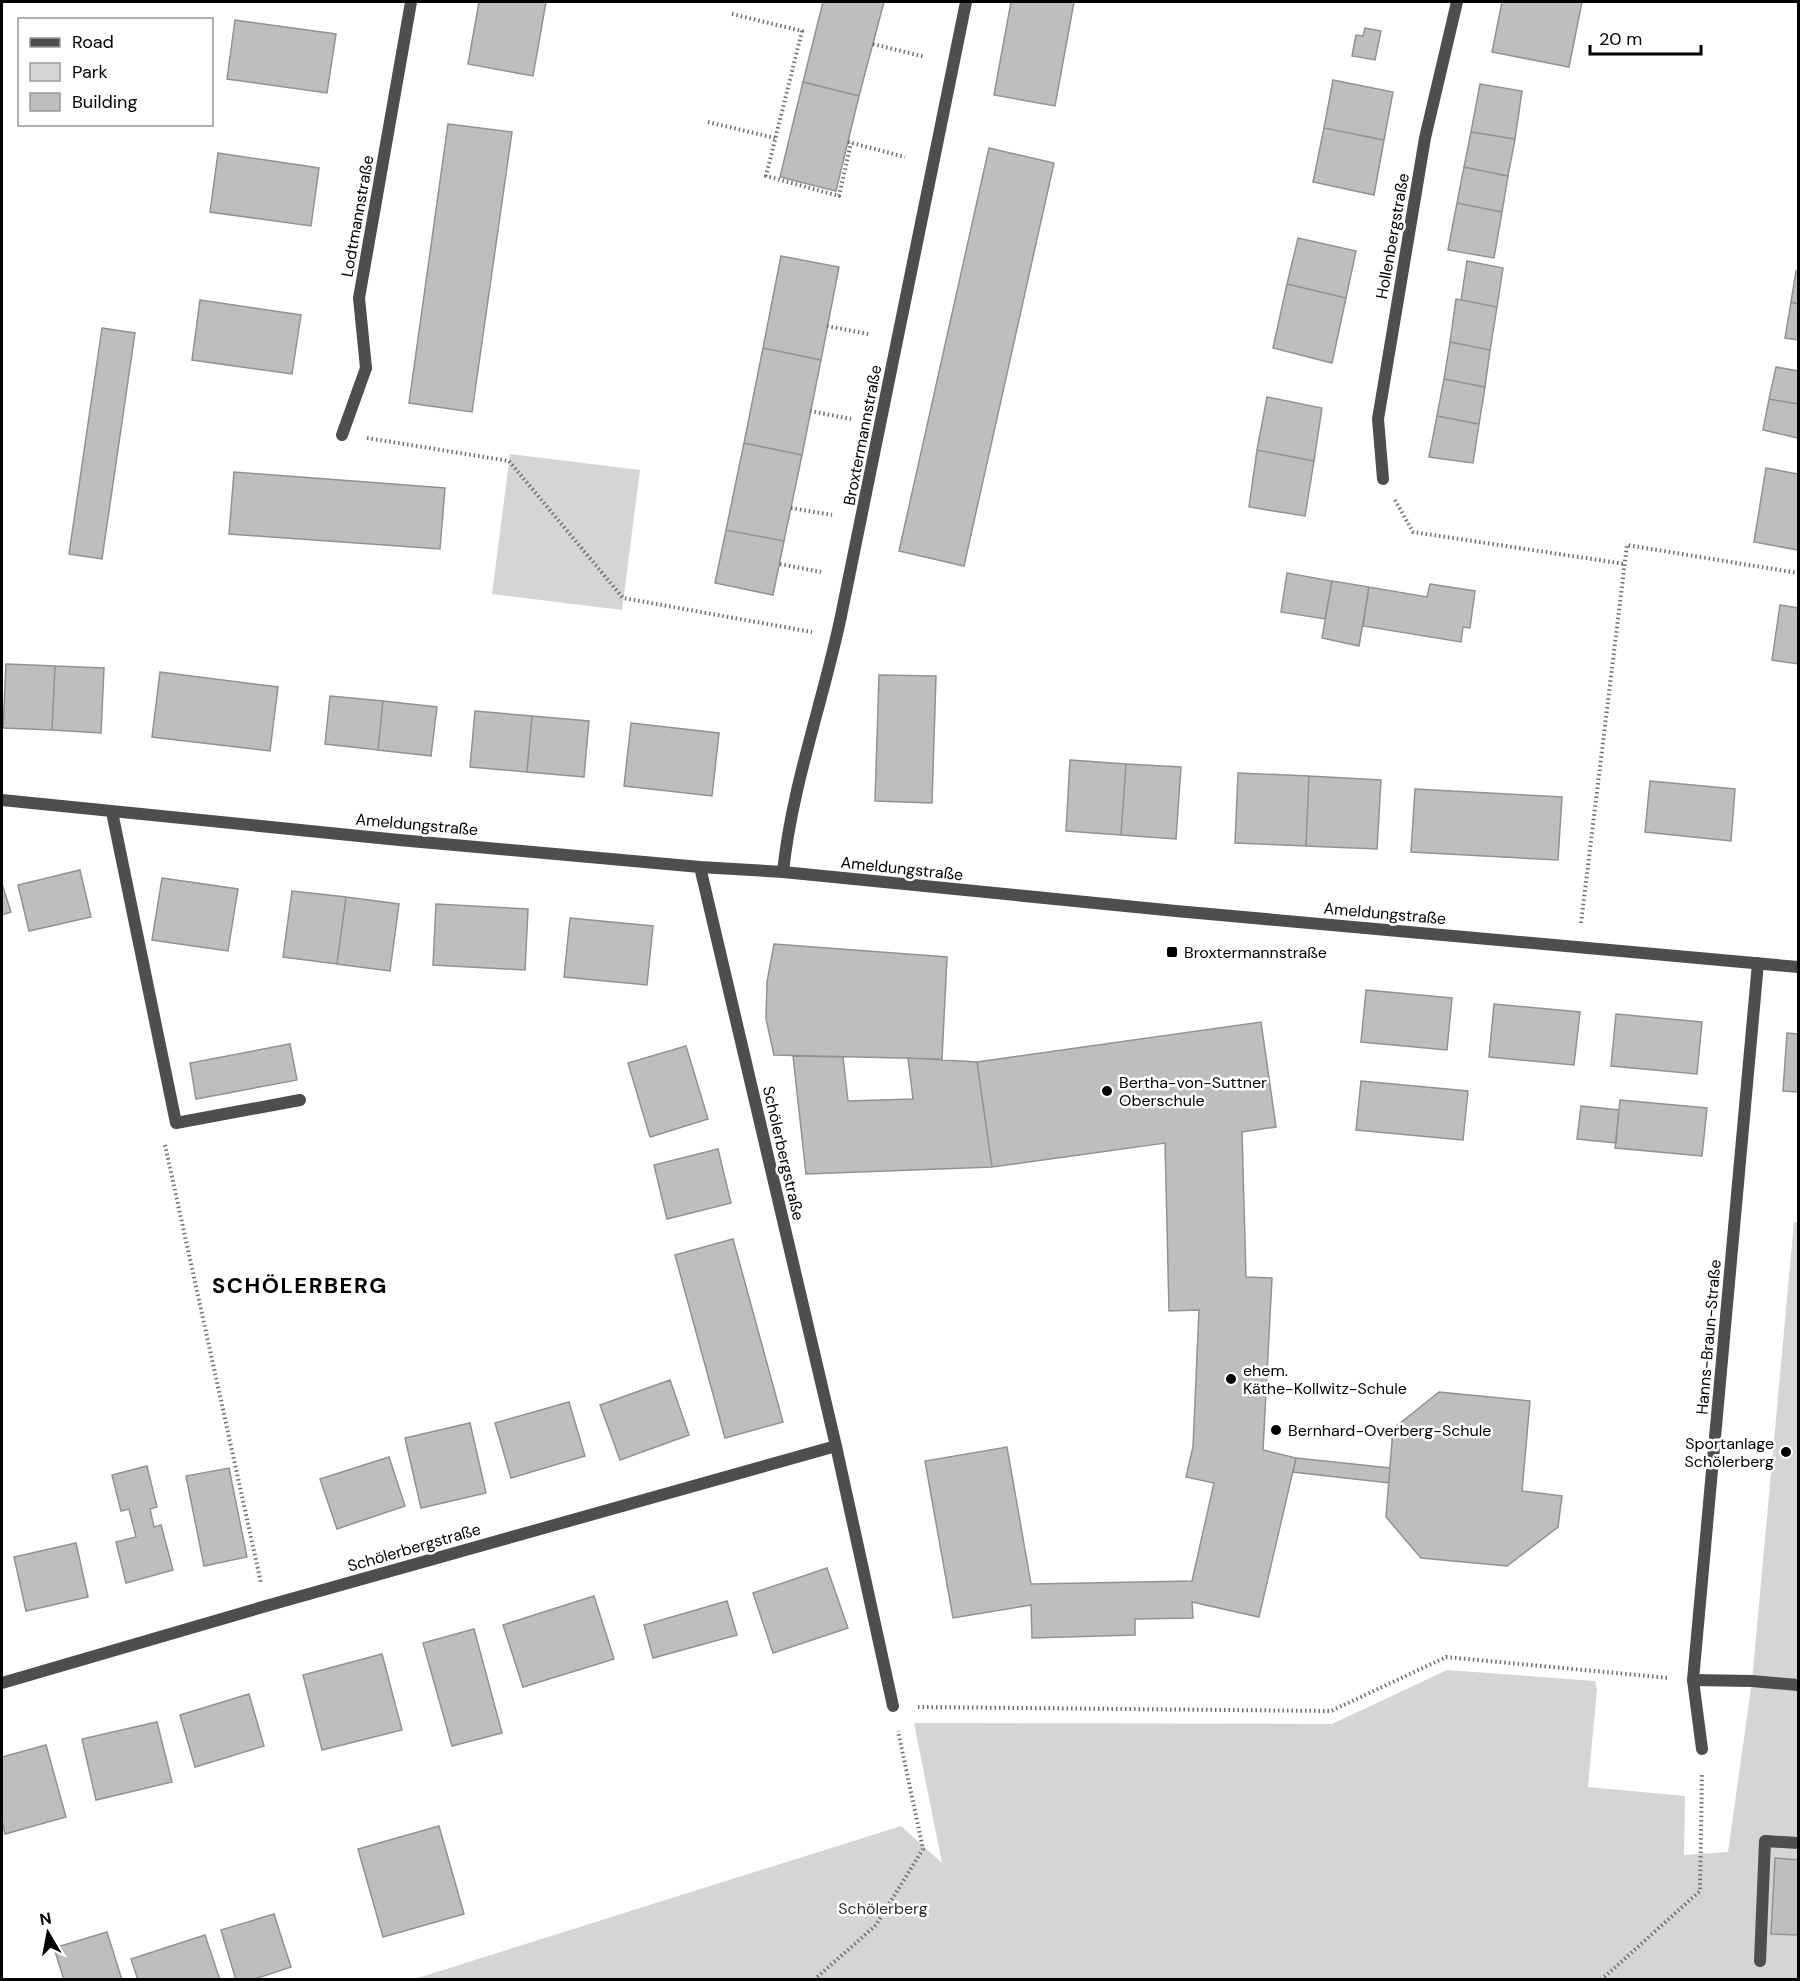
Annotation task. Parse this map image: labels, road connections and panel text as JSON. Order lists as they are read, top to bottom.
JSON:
{
  "streets": {
    "street": [
      "Lodtmannstraße",
      "Hollenbergstraße",
      "Broxtermannstraße",
      "Ameldungstraße",
      "Schölerbergstraße",
      "Hanns-Braun-Straße"
    ]
  },
  "crossings": [
    ["Broxtermannstraße", "Ameldungstraße"],
    ["Ameldungstraße", "Schölerbergstraße"],
    ["Ameldungstraße", "Hanns-Braun-Straße"]
  ],
  "districts": ["SCHÖLERBERG"],
  "parks": ["Schölerberg"],
  "places": {
    "transit": ["Broxtermannstraße"],
    "other": [
      "Bertha-von-Suttner Oberschule",
      "ehem. Käthe-Kollwitz-Schule",
      "Bernhard-Overberg-Schule",
      "Sportanlage Schölerberg"
    ]
  },
  "legend": ["Road", "Park", "Building"],
  "scale_bar": "20 m",
  "north": "top"
}
